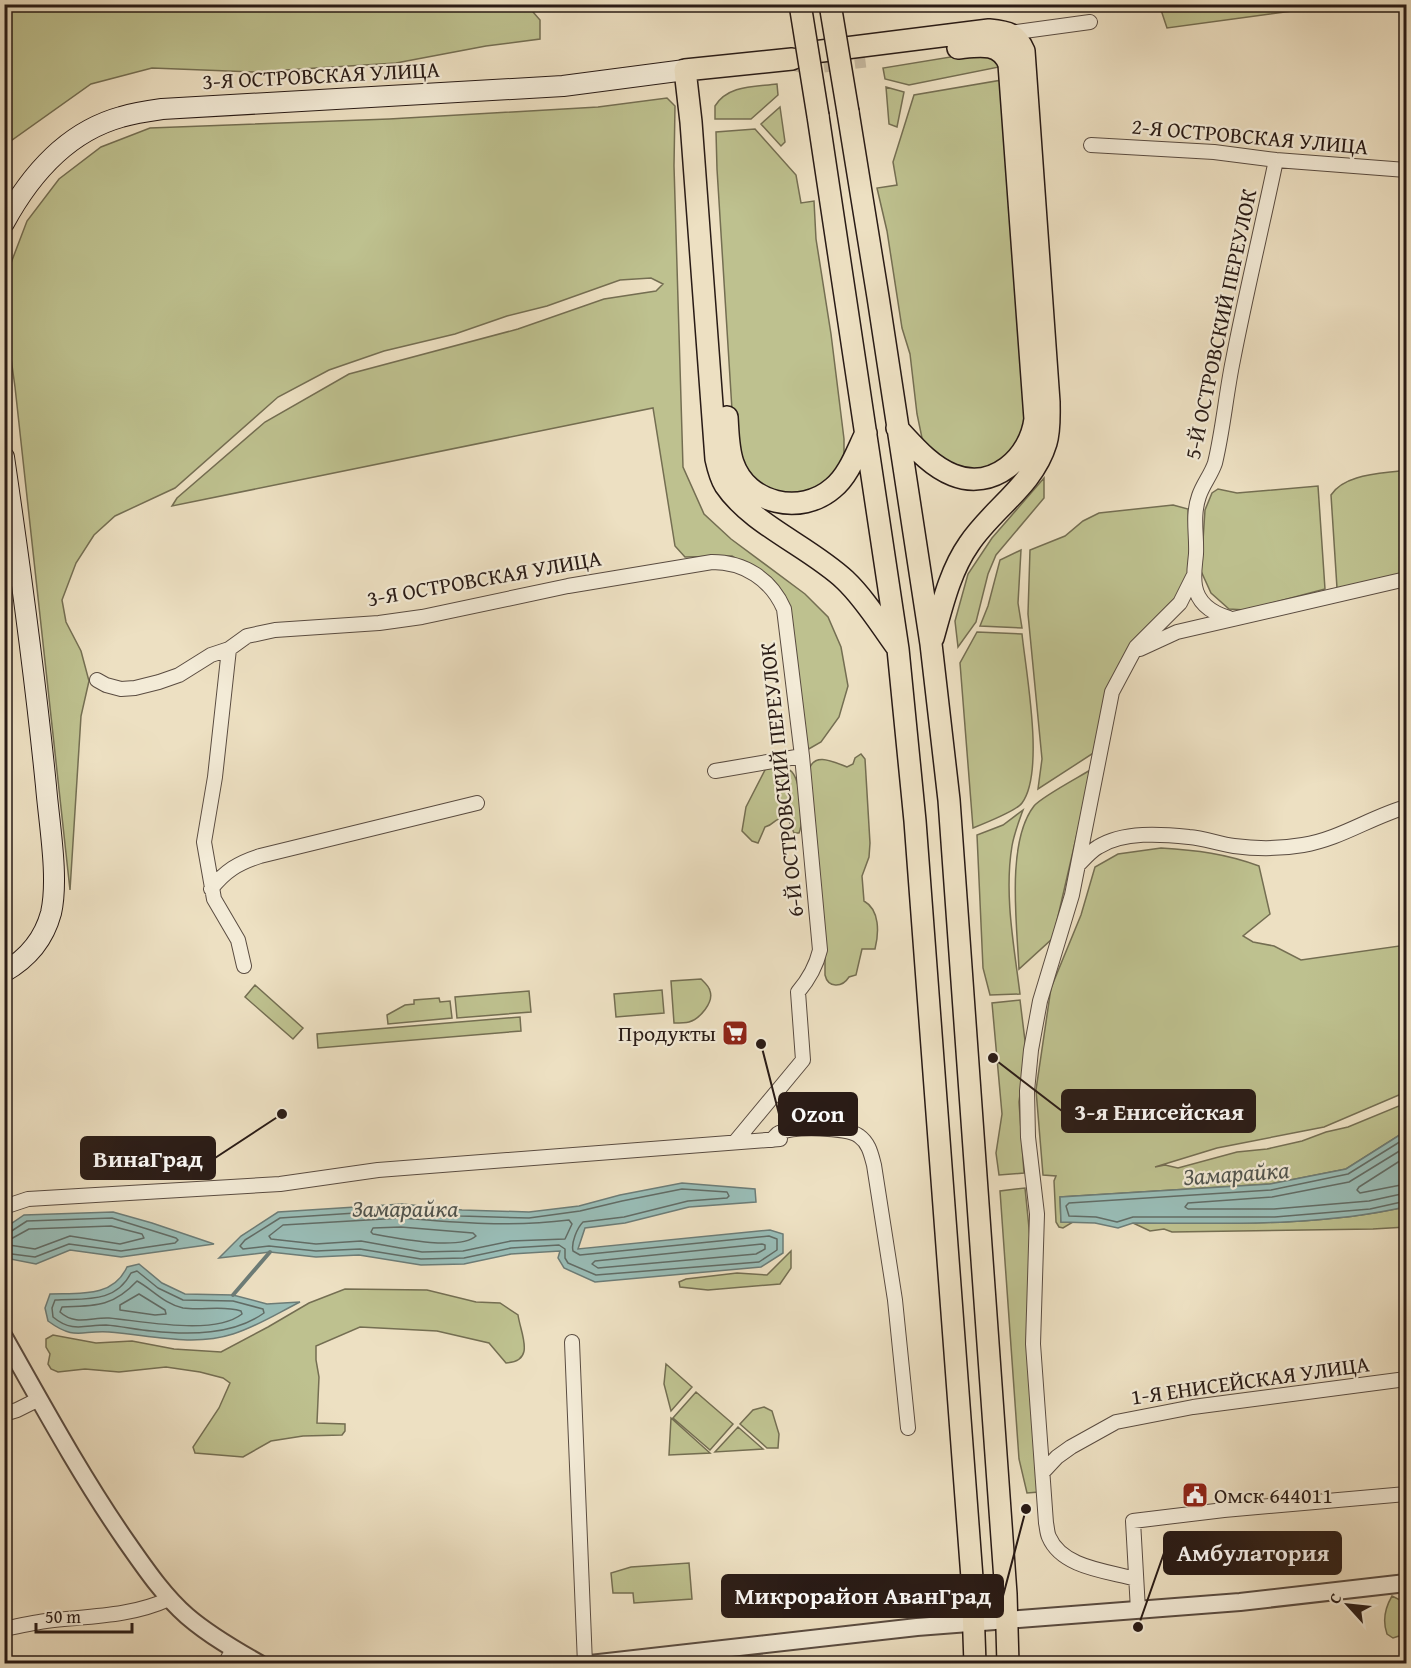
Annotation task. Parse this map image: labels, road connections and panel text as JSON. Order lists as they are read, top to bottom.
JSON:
{
  "streets": {
    "main road": ["3-Я ОСТРОВСКАЯ УЛИЦА"],
    "street": [
      "2-Я ОСТРОВСКАЯ УЛИЦА",
      "5-Й ОСТРОВСКИЙ ПЕРЕУЛОК",
      "6-Й ОСТРОВСКИЙ ПЕРЕУЛОК",
      "1-Я ЕНИСЕЙСКАЯ УЛИЦА"
    ]
  },
  "crossings": [
    ["3-Я ОСТРОВСКАЯ УЛИЦА", "6-Й ОСТРОВСКИЙ ПЕРЕУЛОК"],
    ["2-Я ОСТРОВСКАЯ УЛИЦА", "5-Й ОСТРОВСКИЙ ПЕРЕУЛОК"]
  ],
  "water": ["Замарайка"],
  "places": {
    "supermarket": ["Продукты"],
    "other": [
      "Ozon",
      "3-я Енисейская",
      "ВинаГрад",
      "Микрорайон АванГрад",
      "Амбулатория"
    ],
    "public building": ["Омск 644011"]
  },
  "scale_bar": "50 m",
  "north": "top left"
}
